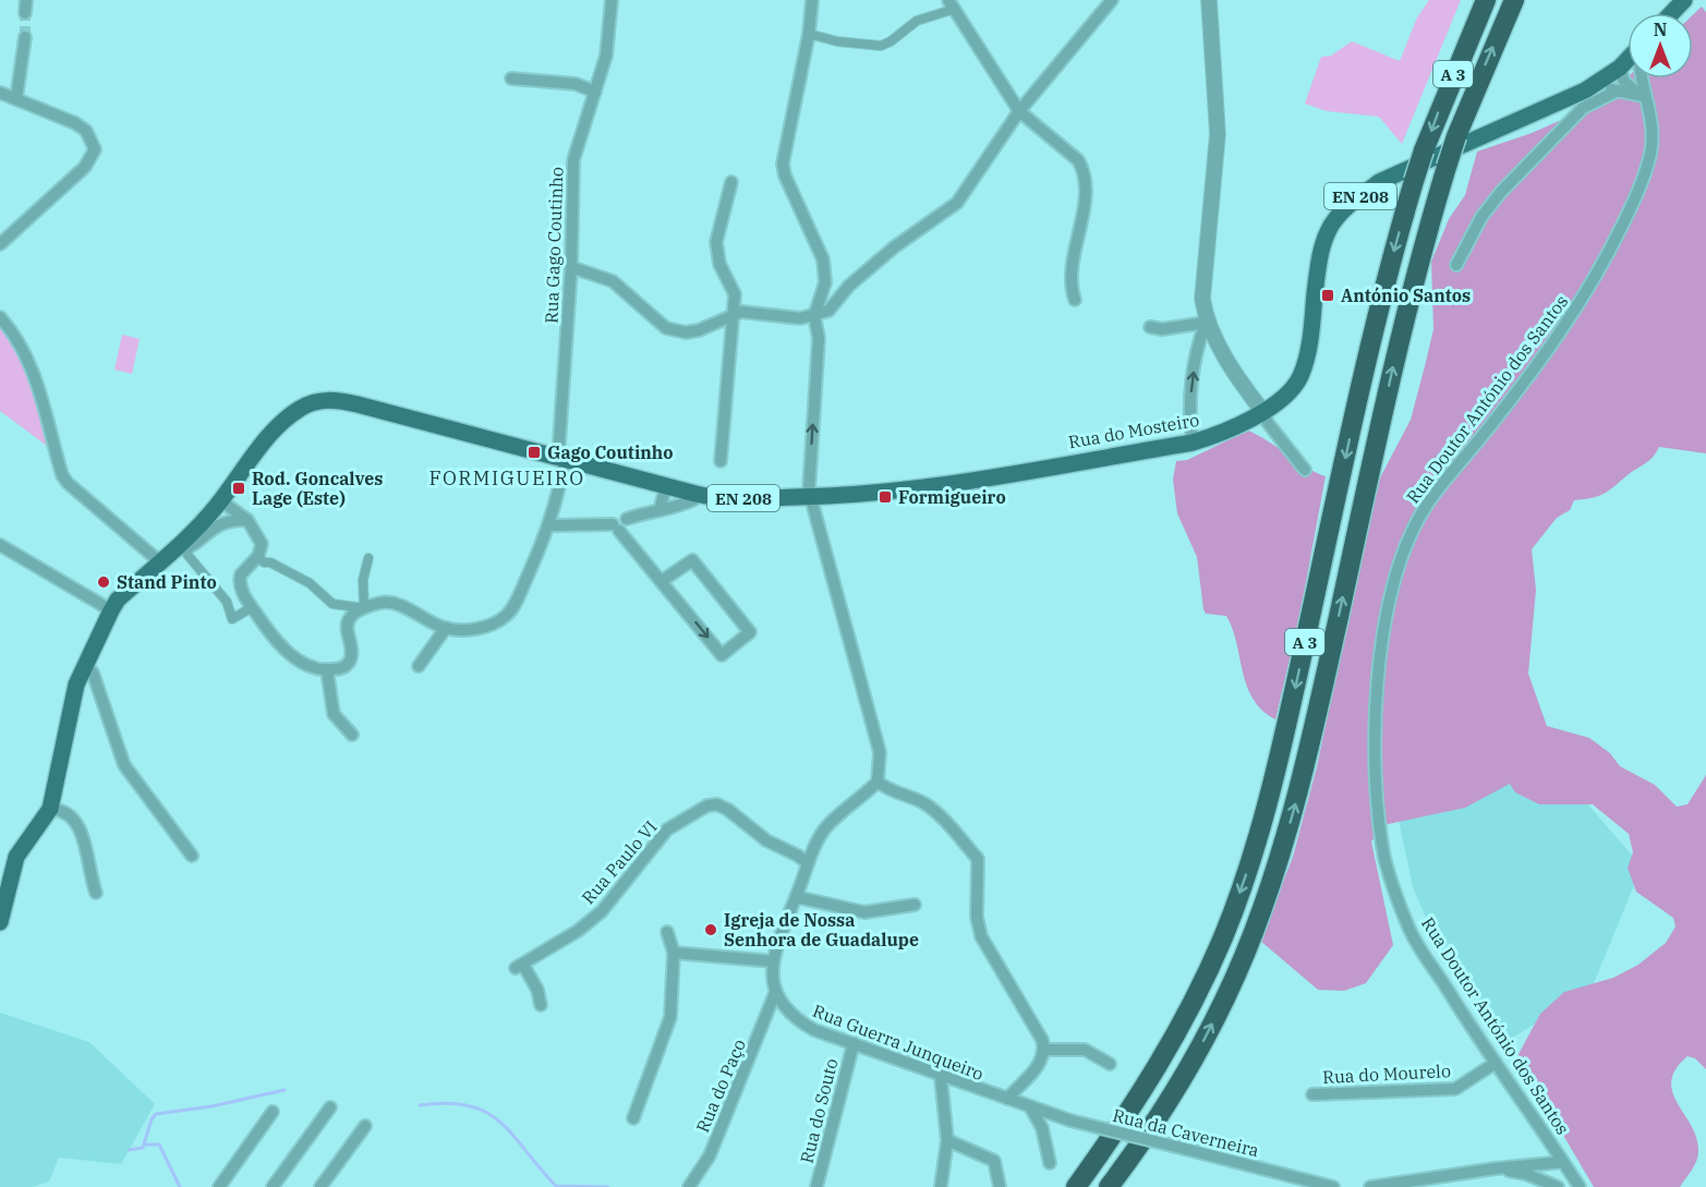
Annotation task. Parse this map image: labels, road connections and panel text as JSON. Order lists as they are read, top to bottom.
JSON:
{
  "streets": {
    "highway": ["A 3"],
    "main road": ["EN 208", "Rua do Mosteiro"],
    "street": [
      "Rua Gago Coutinho",
      "Rua Doutor António dos Santos",
      "Rua Paulo VI",
      "Rua Guerra Junqueiro",
      "Rua do Mourelo",
      "Rua do Paço",
      "Rua do Souto",
      "Rua da Caverneira"
    ]
  },
  "crossings": [
    ["EN 208", "Rua Gago Coutinho"],
    ["EN 208", "Rua do Mosteiro"],
    ["Rua Doutor António dos Santos", "Rua do Mosteiro"],
    ["Rua Doutor António dos Santos", "Rua do Mourelo"],
    ["Rua Guerra Junqueiro", "Rua do Paço"],
    ["Rua Guerra Junqueiro", "Rua do Souto"],
    ["Rua Guerra Junqueiro", "Rua da Caverneira"]
  ],
  "districts": ["FORMIGUEIRO"],
  "places": {
    "transit": [
      "António Santos",
      "Gago Coutinho",
      "Rod. Goncalves Lage (Este)",
      "Formigueiro"
    ],
    "other": ["Stand Pinto", "Igreja de Nossa Senhora de Guadalupe"]
  },
  "north": "top"
}
